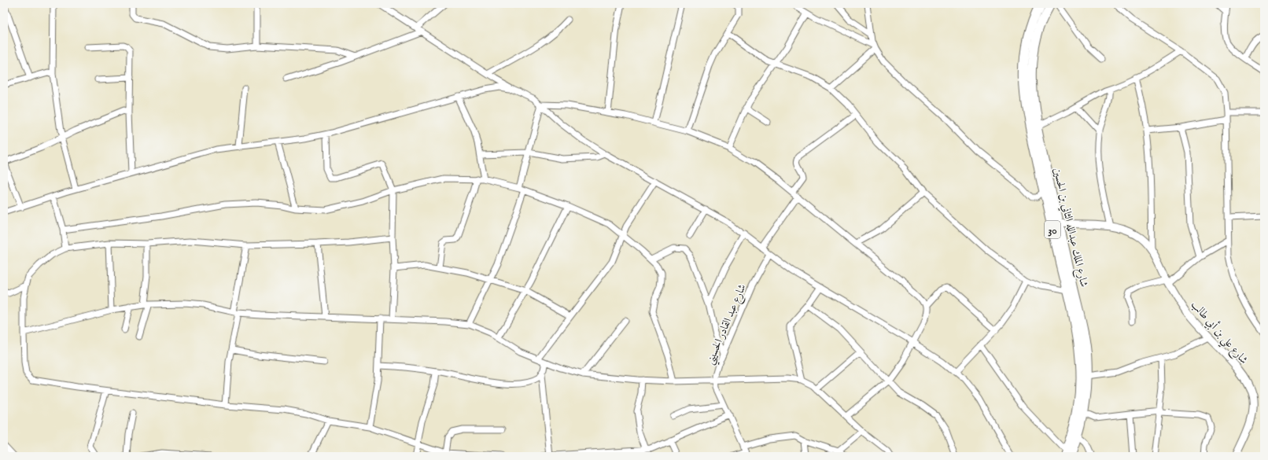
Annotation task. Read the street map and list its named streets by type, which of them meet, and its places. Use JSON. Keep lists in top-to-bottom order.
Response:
{
  "streets": {
    "main road": ["شارع الملك عبدالله الثاني بن الحسين", "30"],
    "street": ["شارع عبد القادر الحسيني", "شارع علي بن أبي طالب"]
  },
  "crossings": [
    ["شارع الملك عبدالله الثاني بن الحسين", "شارع علي بن أبي طالب"]
  ]
}
